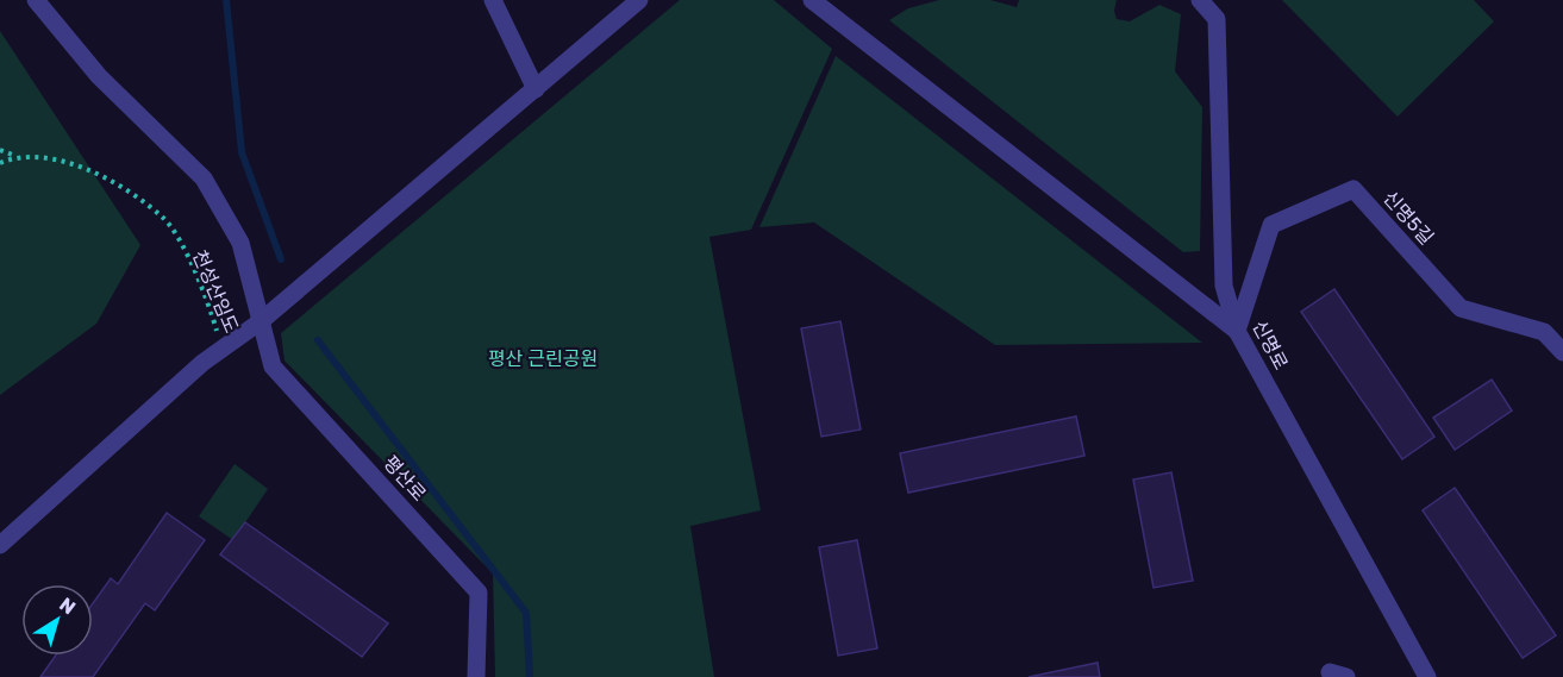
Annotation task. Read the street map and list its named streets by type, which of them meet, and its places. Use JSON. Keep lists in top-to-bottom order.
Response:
{
  "streets": {
    "street": ["신명5길", "신명로", "평산로"],
    "path": ["천성산임도"]
  },
  "crossings": [
    ["신명5길", "신명로"]
  ],
  "parks": ["평산 근린공원"],
  "north": "top right"
}
